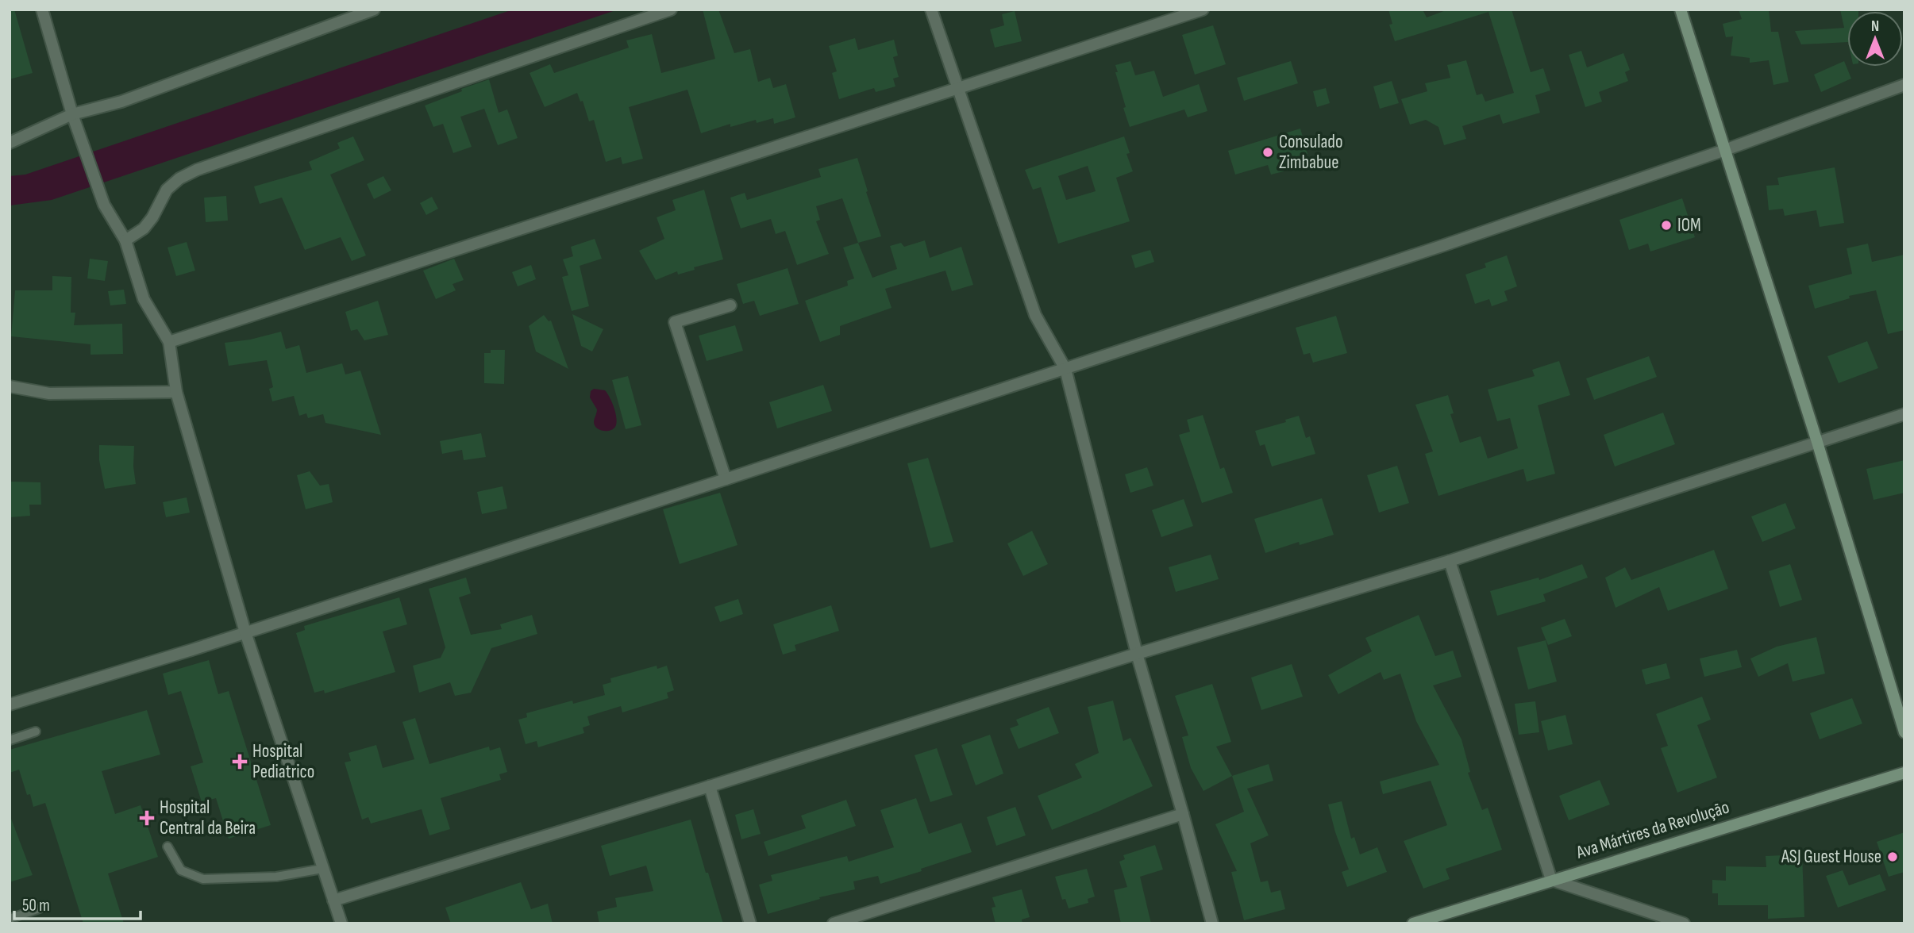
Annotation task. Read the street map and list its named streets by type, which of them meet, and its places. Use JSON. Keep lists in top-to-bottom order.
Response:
{
  "streets": {
    "street": ["Ava Mártires da Revolução"]
  },
  "places": {
    "other": ["Consulado Zimbabue", "IOM", "ASJ Guest House"],
    "health": ["Hospital Pediatrico", "Hospital Central da Beira"]
  },
  "scale_bar": "50 m",
  "north": "top"
}
